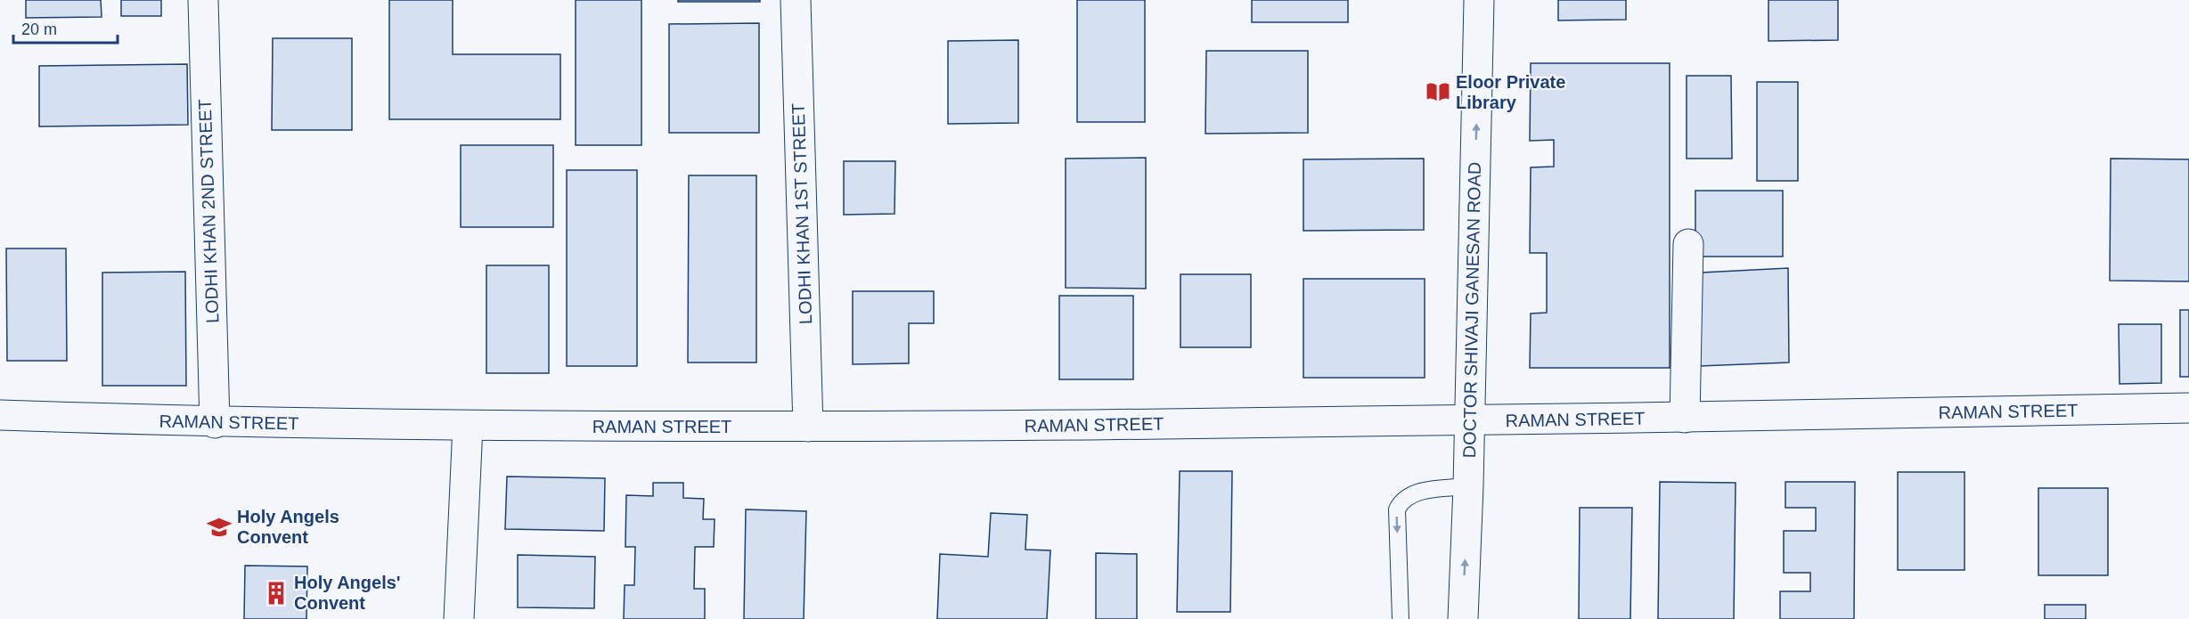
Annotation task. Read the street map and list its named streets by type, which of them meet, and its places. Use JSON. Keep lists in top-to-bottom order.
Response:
{
  "streets": {
    "street": [
      "LODHI KHAN 2ND STREET",
      "LODHI KHAN 1ST STREET",
      "DOCTOR SHIVAJI GANESAN ROAD",
      "RAMAN STREET"
    ]
  },
  "crossings": [
    ["LODHI KHAN 2ND STREET", "RAMAN STREET"],
    ["LODHI KHAN 1ST STREET", "RAMAN STREET"],
    ["DOCTOR SHIVAJI GANESAN ROAD", "RAMAN STREET"]
  ],
  "places": {
    "library": ["Eloor Private Library"],
    "school or university": ["Holy Angels Convent"],
    "building": ["Holy Angels' Convent"]
  },
  "scale_bar": "20 m"
}
